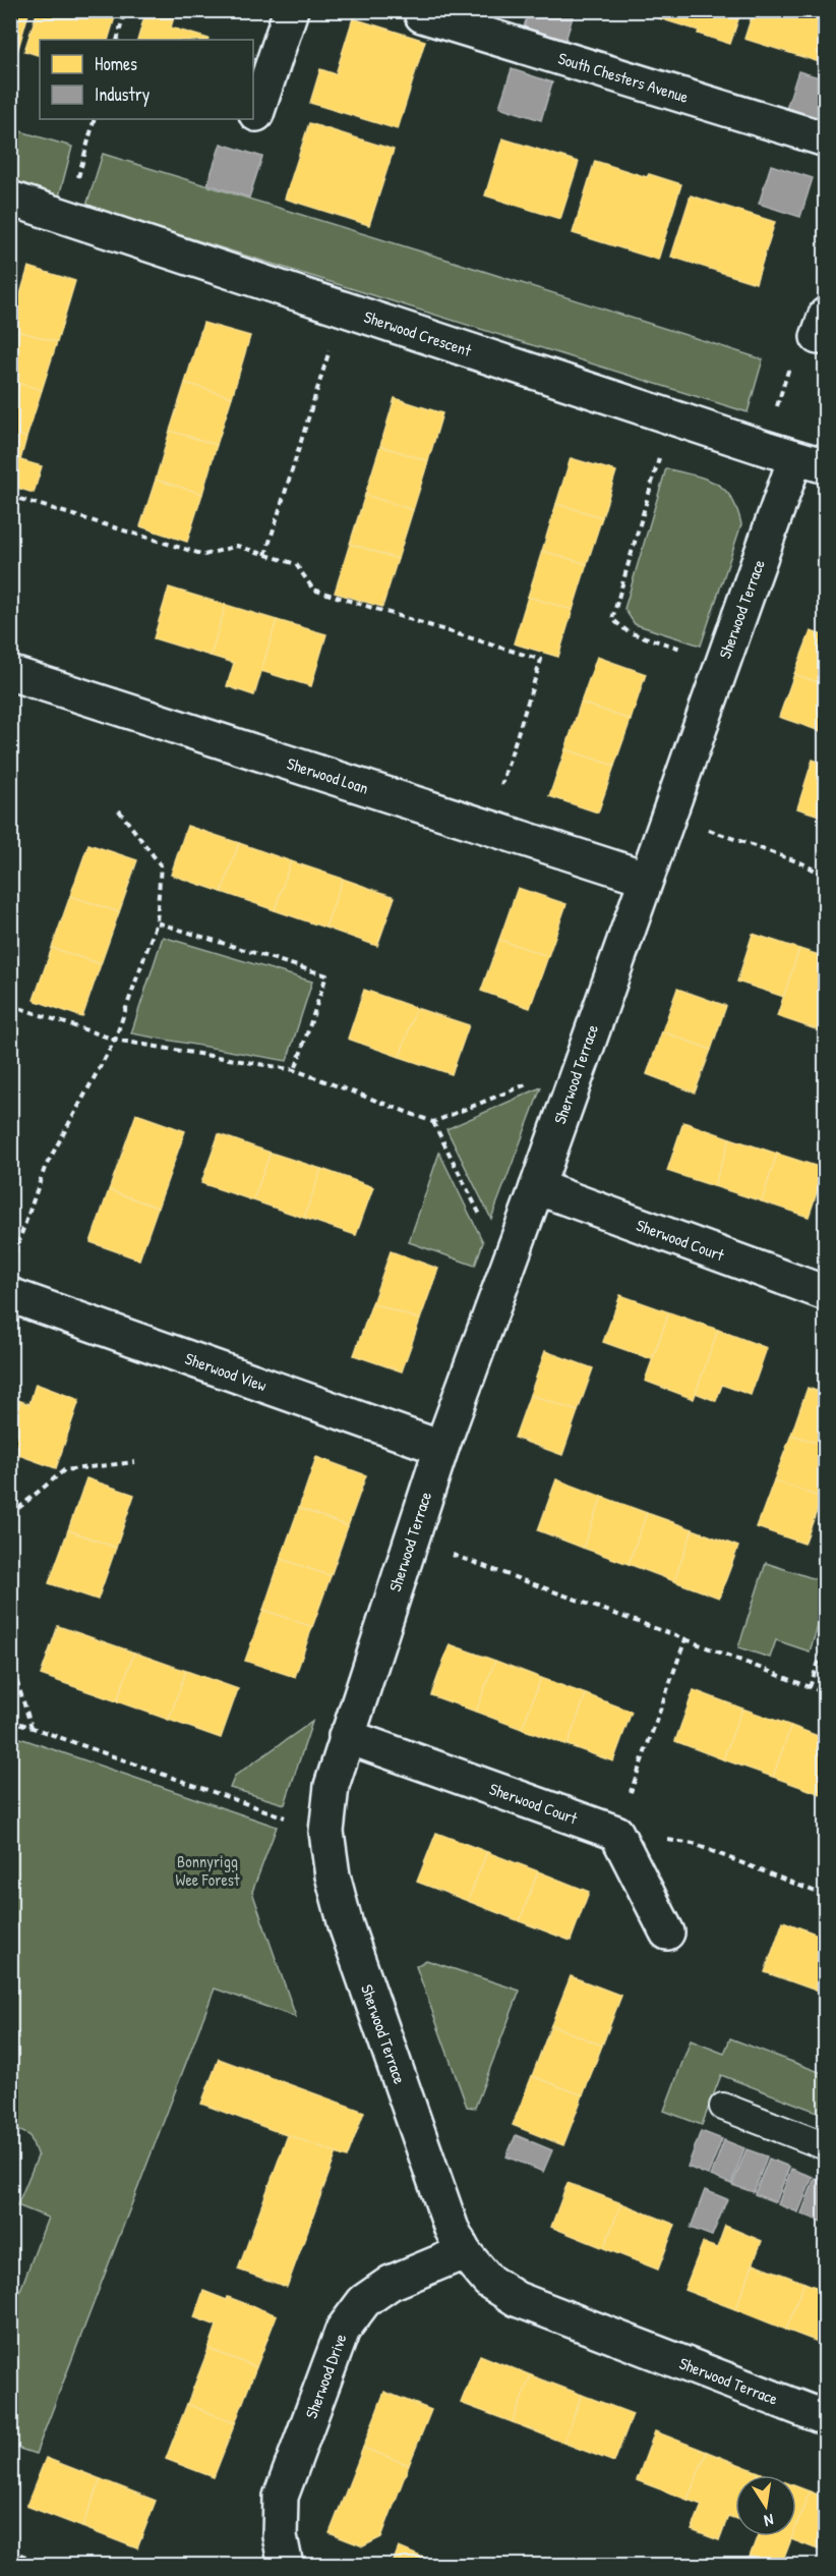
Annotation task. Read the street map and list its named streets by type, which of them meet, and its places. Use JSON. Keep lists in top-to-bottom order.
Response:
{
  "streets": {
    "street": [
      "South Chesters Avenue",
      "Sherwood Crescent",
      "Sherwood Terrace",
      "Sherwood Loan",
      "Sherwood Court",
      "Sherwood View",
      "Sherwood Drive"
    ]
  },
  "crossings": [
    ["Sherwood Crescent", "Sherwood Terrace"],
    ["Sherwood Terrace", "Sherwood Loan"],
    ["Sherwood Terrace", "Sherwood Court"],
    ["Sherwood Terrace", "Sherwood View"],
    ["Sherwood Terrace", "Sherwood Drive"]
  ],
  "parks": ["Bonnyrigg Wee Forest"],
  "legend": ["Homes", "Industry"],
  "north": "bottom"
}
